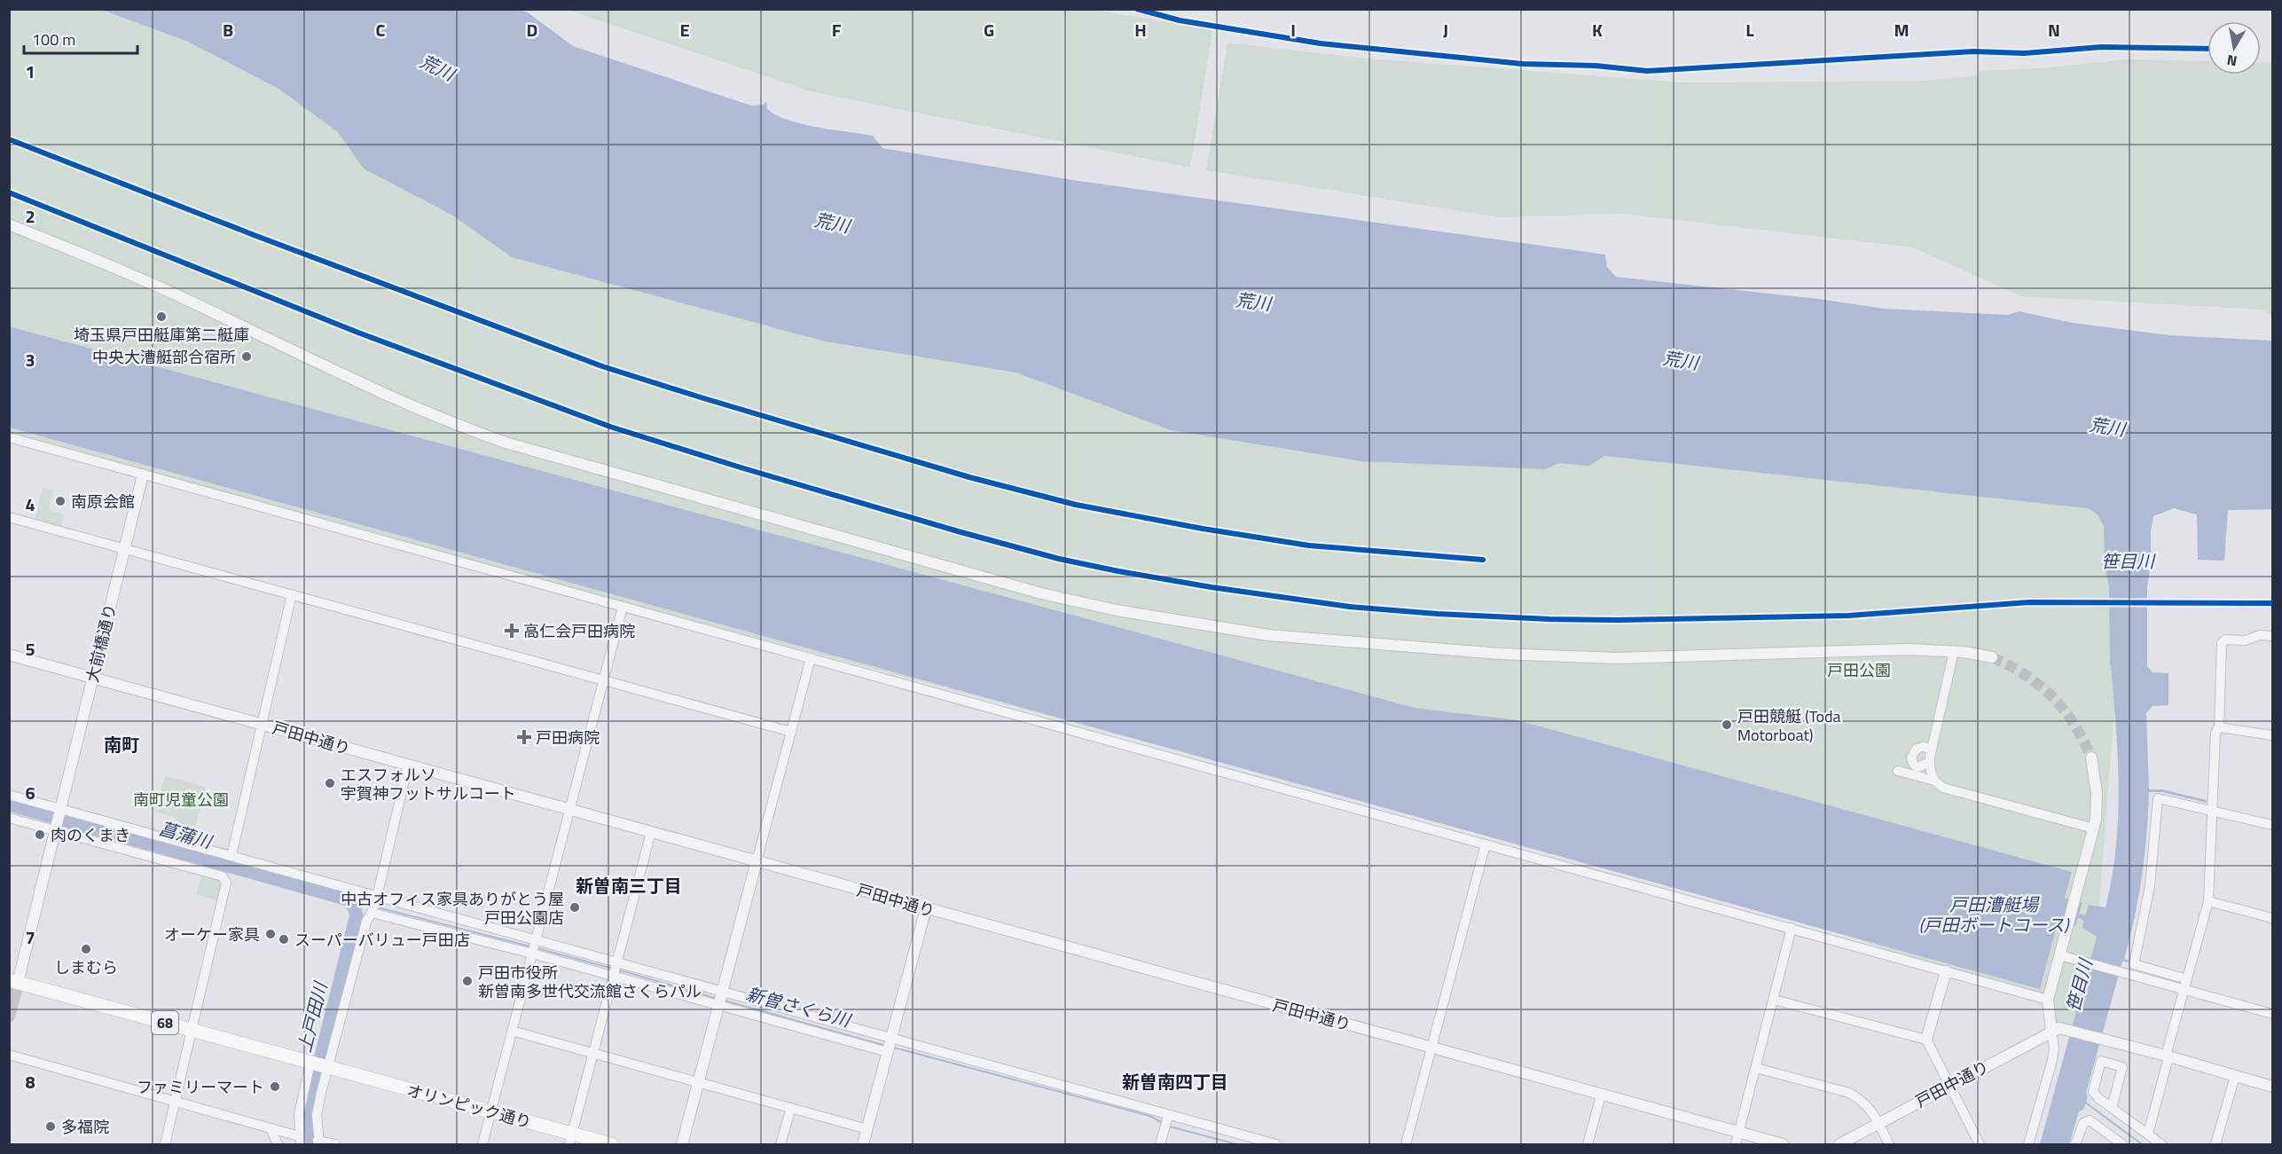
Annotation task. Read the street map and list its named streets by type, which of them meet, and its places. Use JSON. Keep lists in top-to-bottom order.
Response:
{
  "streets": {
    "main road": ["68", "オリンピック通り"],
    "street": ["大前橋通り", "戸田中通り"]
  },
  "crossings": [
    ["大前橋通り", "戸田中通り"],
    ["68", "オリンピック通り"]
  ],
  "districts": ["南町", "新曽南三丁目", "新曽南四丁目"],
  "water": [
    "荒川",
    "笹目川",
    "菖蒲川",
    "戸田漕艇場 (戸田ボートコース)",
    "新曽さくら川",
    "上戸田川"
  ],
  "parks": ["戸田公園", "南町児童公園"],
  "places": {
    "other": [
      "埼玉県戸田艇庫第二艇庫",
      "中央大漕艇部合宿所",
      "南原会館",
      "戸田競艇 (Toda Motorboat)",
      "エスフォルソ 宇賀神フットサルコート",
      "肉のくまき",
      "中古オフィス家具ありがとう屋 戸田公園店",
      "オーケー家具",
      "スーパーバリュー戸田店",
      "しまむら",
      "戸田市役所 新曽南多世代交流館さくらパル",
      "ファミリーマート",
      "多福院"
    ],
    "health": ["高仁会戸田病院", "戸田病院"]
  },
  "scale_bar": "100 m",
  "north": "bottom",
  "grid": {
    "columns": [
      "B",
      "C",
      "D",
      "E",
      "F",
      "G",
      "H",
      "I",
      "J",
      "K",
      "L",
      "M",
      "N"
    ],
    "rows": [
      "1",
      "2",
      "3",
      "4",
      "5",
      "6",
      "7",
      "8"
    ]
  }
}
